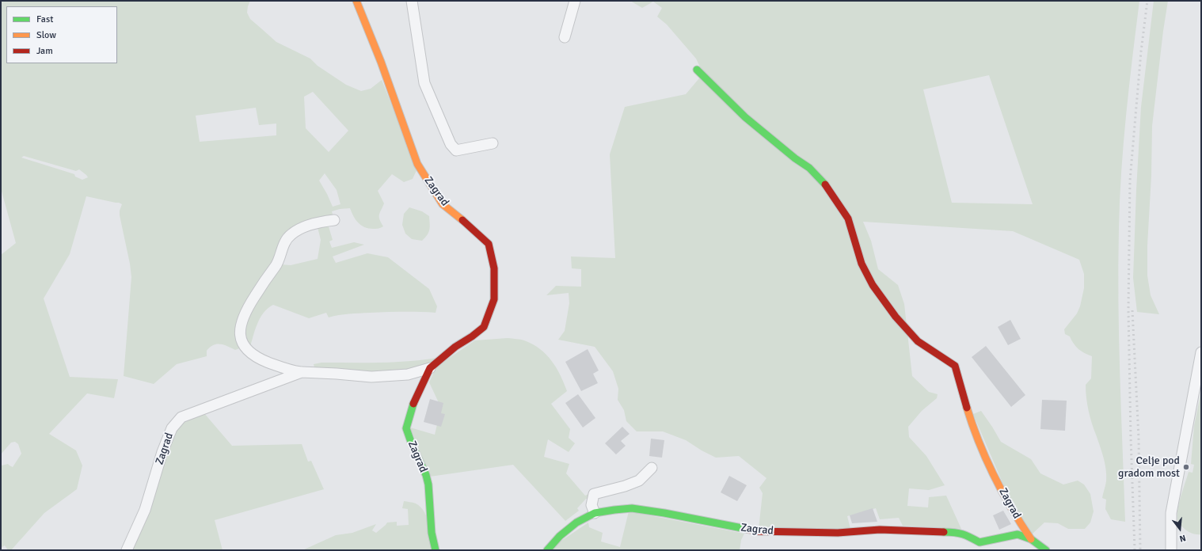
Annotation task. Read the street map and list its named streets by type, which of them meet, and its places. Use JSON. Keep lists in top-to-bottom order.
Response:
{
  "streets": {
    "street": ["Zagrad"]
  },
  "places": ["Celje pod gradom most"],
  "legend": ["Fast", "Slow", "Jam"],
  "north": "bottom"
}
